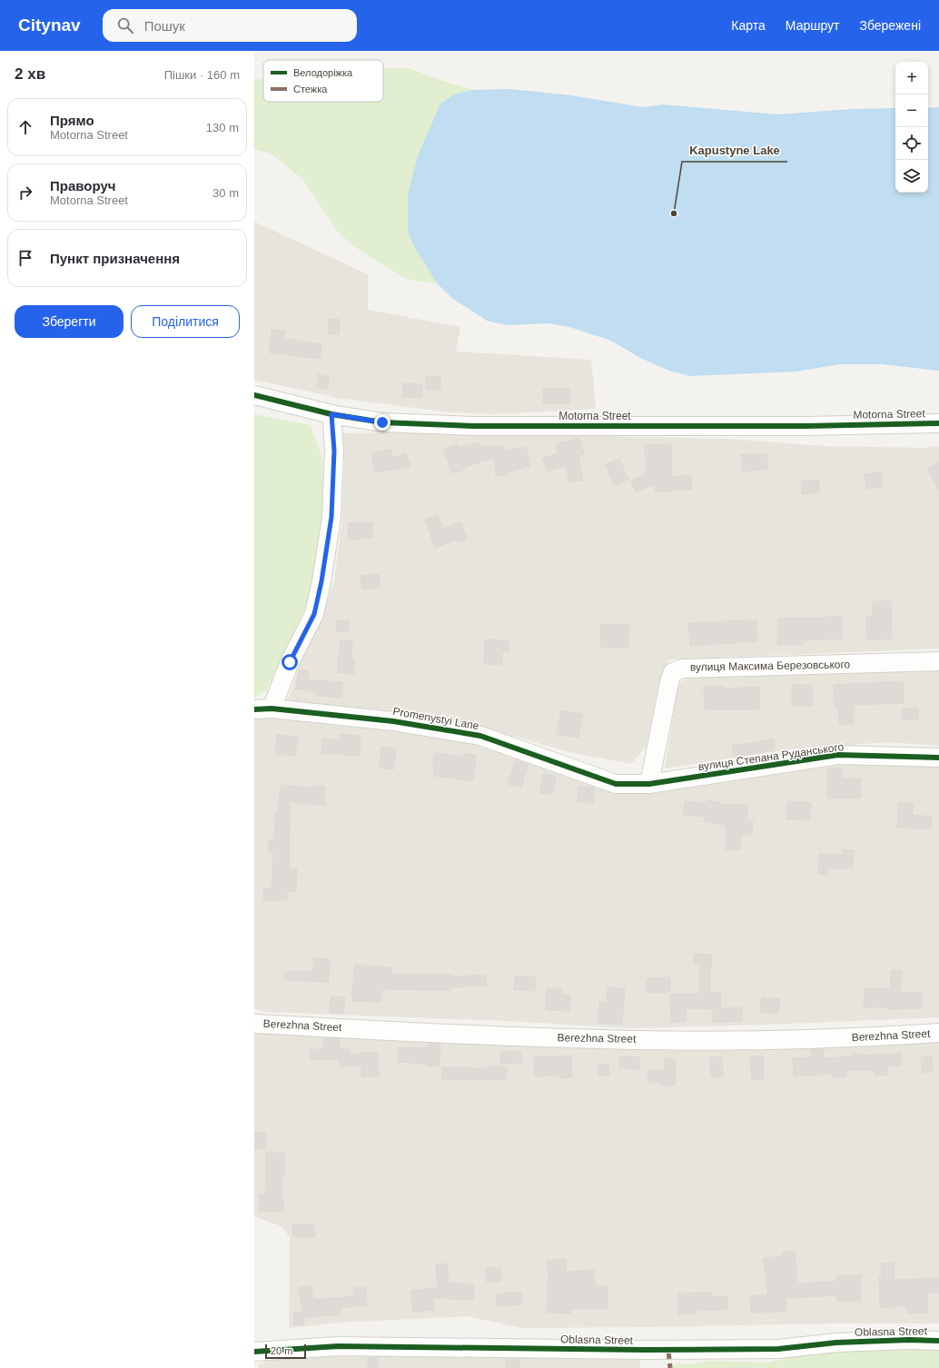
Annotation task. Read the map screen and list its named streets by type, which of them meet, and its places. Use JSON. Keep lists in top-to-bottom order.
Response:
{
  "streets": {
    "street": [
      "Motorna Street",
      "вулиця Максима Березовського",
      "Promenystyi Lane",
      "вулиця Степана Руданського",
      "Berezhna Street",
      "Oblasna Street"
    ]
  },
  "crossings": [
    ["вулиця Максима Березовського", "Promenystyi Lane"],
    ["вулиця Максима Березовського", "вулиця Степана Руданського"],
    ["Promenystyi Lane", "вулиця Степана Руданського"]
  ],
  "places": ["Kapustyne Lake"],
  "legend": ["Велодоріжка", "Стежка"],
  "scale_bar": "20 m",
  "page": {
    "header": "Citynav",
    "search": "Пошук",
    "nav": ["Карта", "Маршрут", "Збережені"],
    "heading": ["2 хв", "Пішки · 160 m"],
    "map_buttons": ["+", "−"],
    "list": [
      ["Прямо", "Motorna Street", "130 m"],
      ["Праворуч", "Motorna Street", "30 m"],
      "Пункт призначення"
    ],
    "buttons": ["Зберегти", "Поділитися"],
    "scale": "20 m"
  }
}
